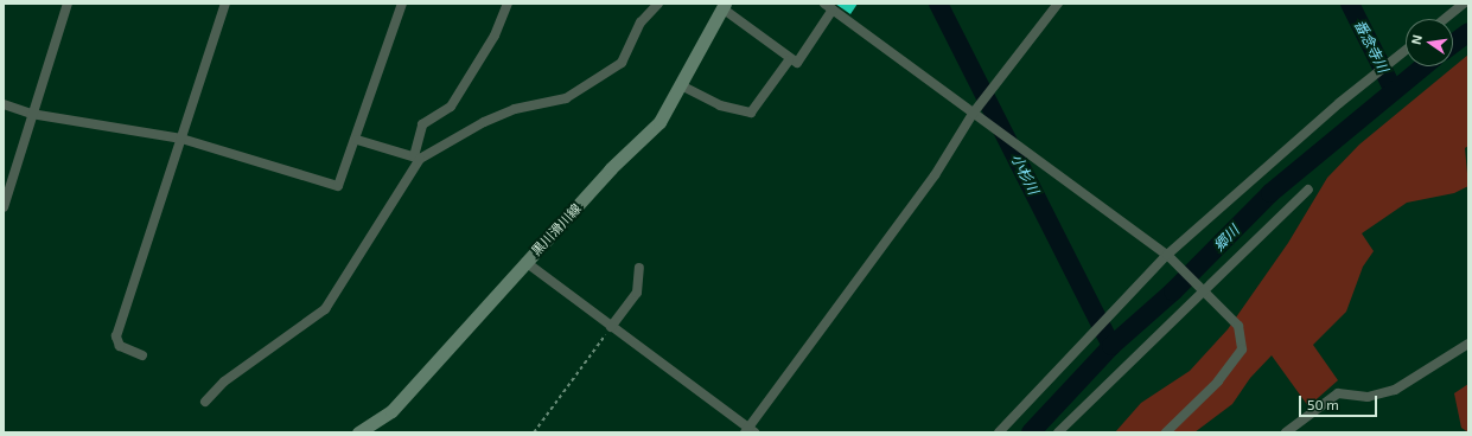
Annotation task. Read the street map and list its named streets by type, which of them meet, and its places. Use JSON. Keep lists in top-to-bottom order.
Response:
{
  "streets": {
    "main road": ["黒川滑川線"]
  },
  "water": ["番念寺川", "小杉川", "郷川"],
  "scale_bar": "50 m",
  "north": "left"
}
